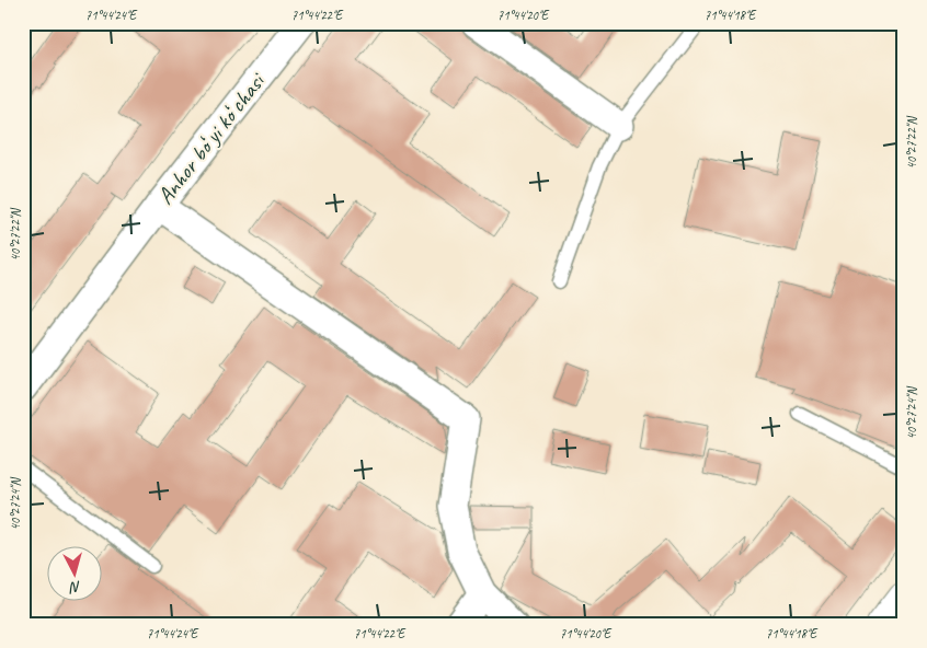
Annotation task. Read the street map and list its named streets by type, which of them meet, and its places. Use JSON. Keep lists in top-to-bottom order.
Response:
{
  "streets": {
    "street": ["Anhor boʻyi koʻchasi"]
  },
  "north": "bottom",
  "coordinates": [
    "71°44'24\"E",
    "71°44'22\"E",
    "71°44'20\"E",
    "71°44'18\"E",
    "40°27'22\"N",
    "40°27'24\"N"
  ]
}
